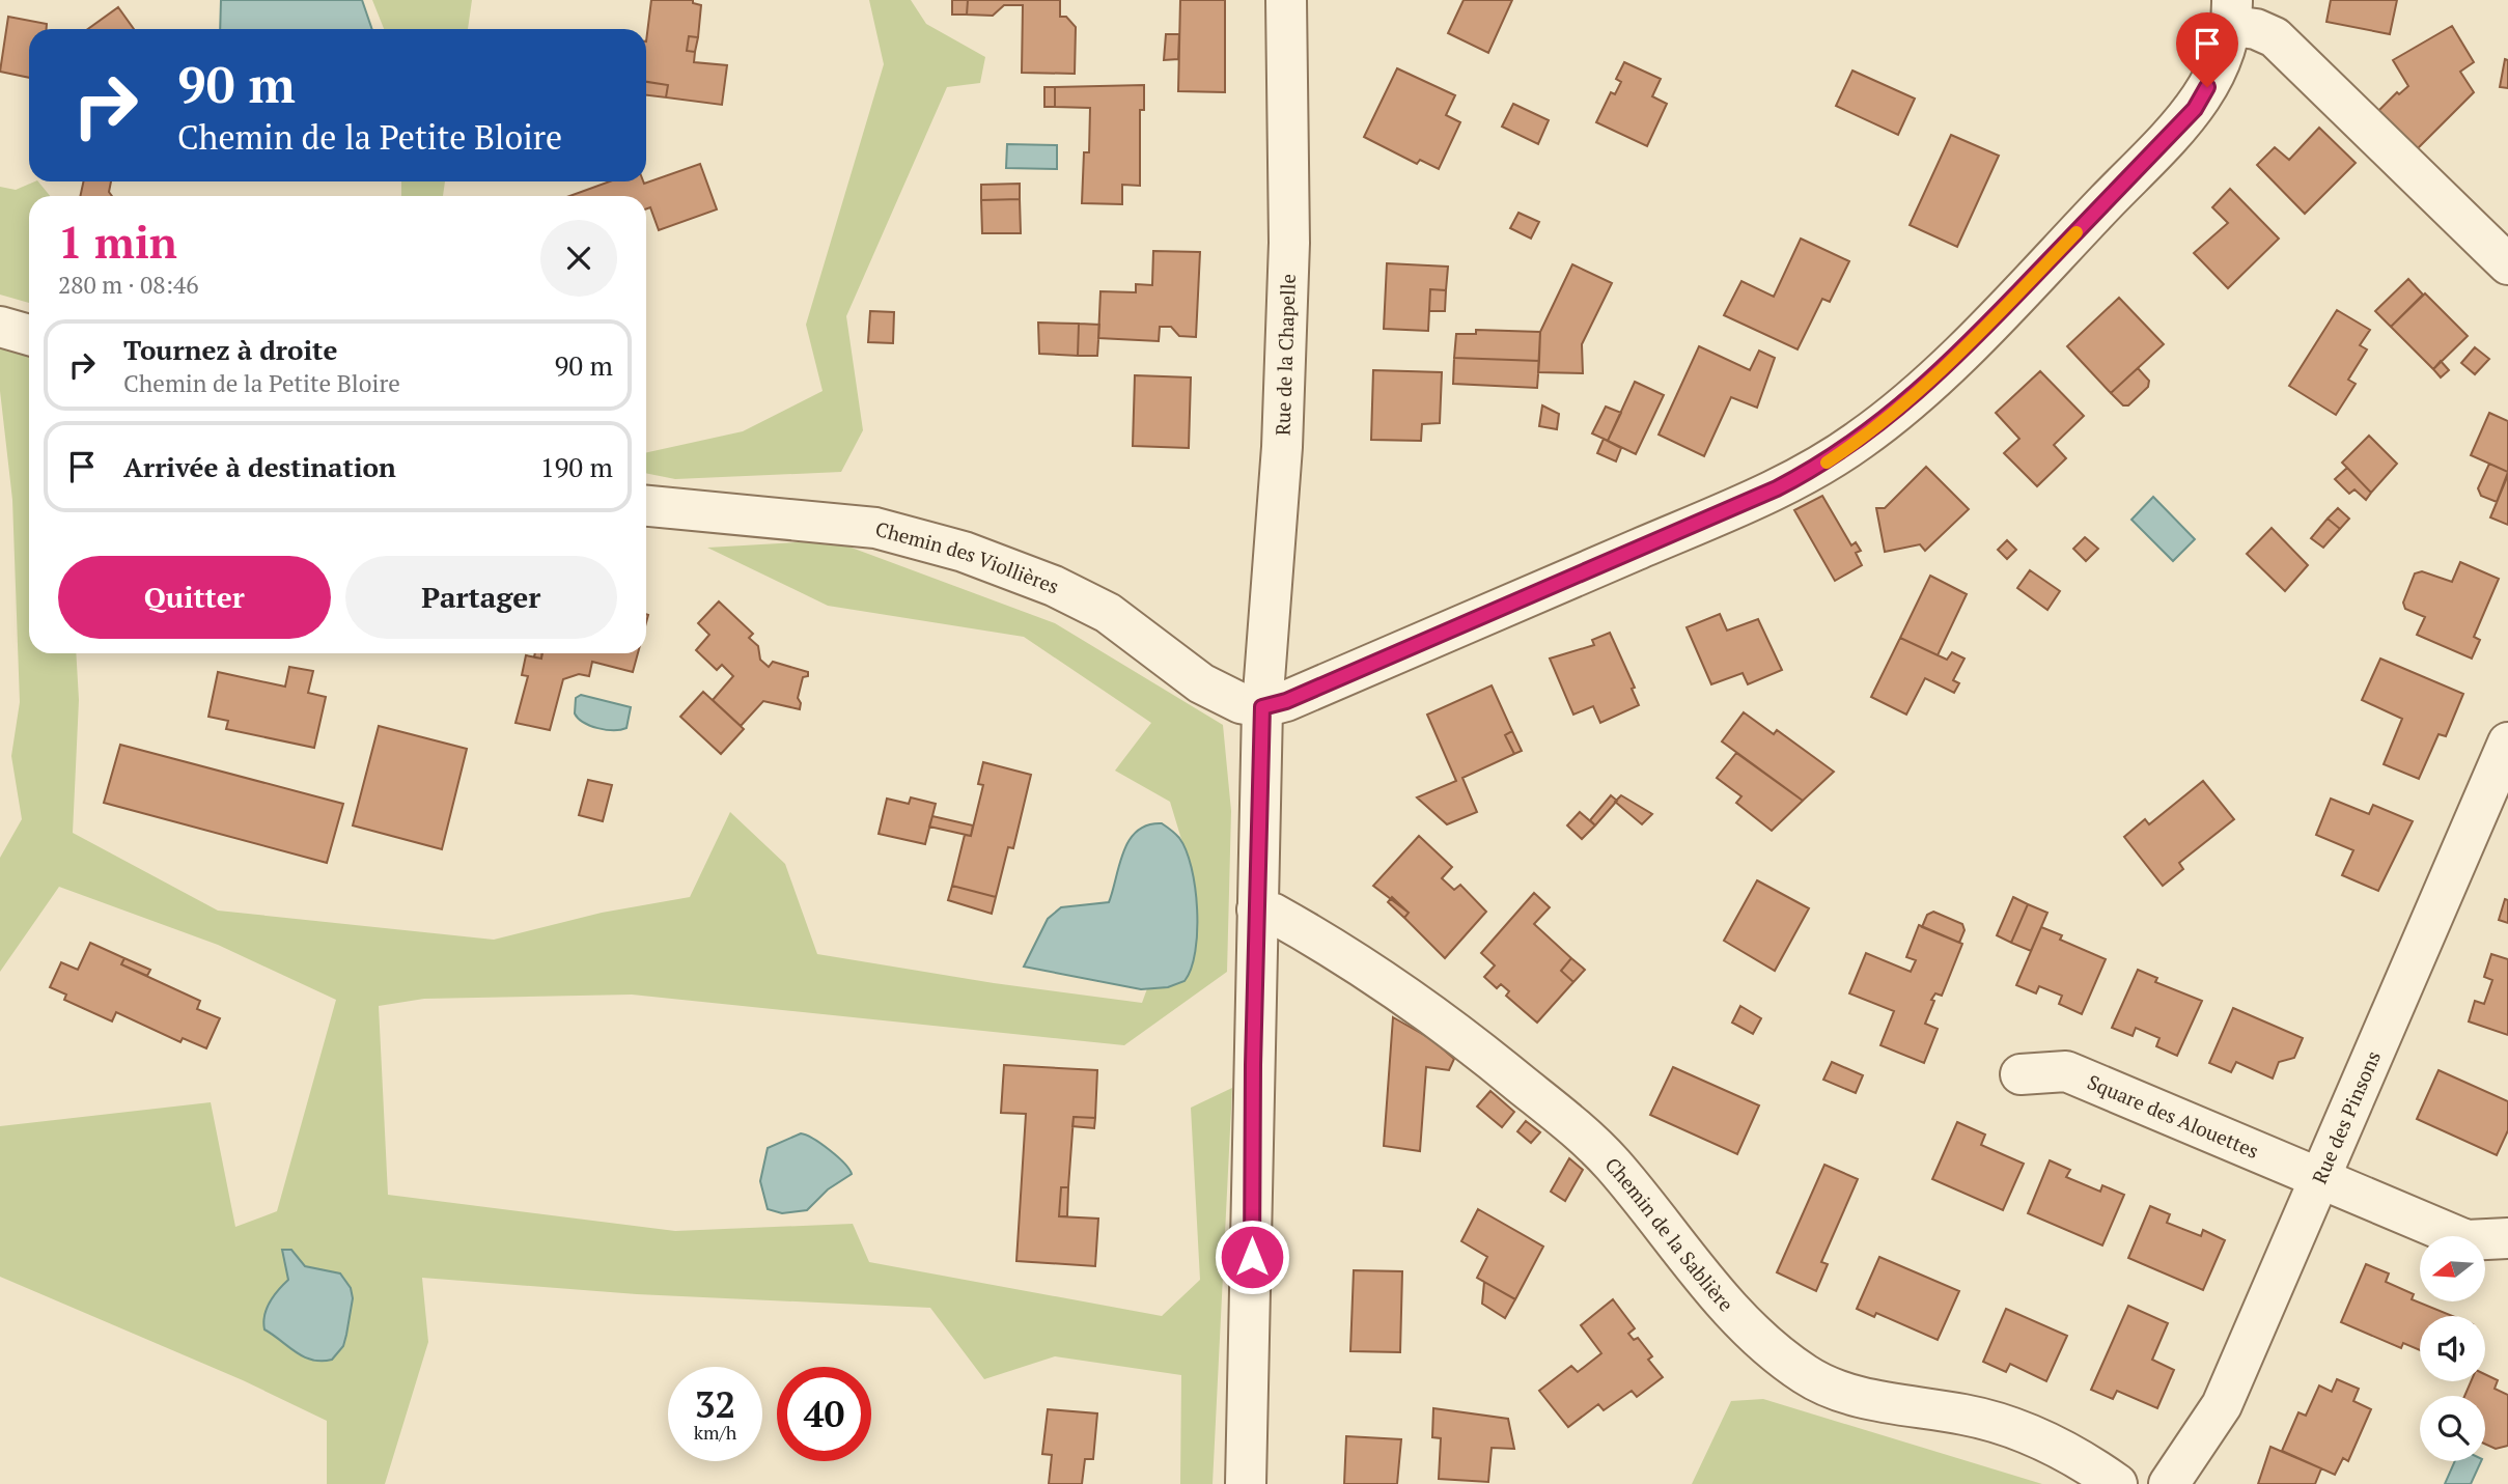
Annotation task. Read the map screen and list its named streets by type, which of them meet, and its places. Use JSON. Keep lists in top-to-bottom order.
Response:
{
  "streets": {
    "street": [
      "Rue de la Chapelle",
      "Chemin des Viollières",
      "Square des Alouettes",
      "Rue des Pinsons",
      "Chemin de la Sablière"
    ]
  },
  "crossings": [
    ["Rue de la Chapelle", "Chemin des Viollières"],
    ["Rue de la Chapelle", "Chemin de la Sablière"],
    ["Square des Alouettes", "Rue des Pinsons"]
  ],
  "north": "left",
  "page": {
    "turn": ["90 m", "Chemin de la Petite Bloire"],
    "heading": ["1 min", "280 m · 08:46"],
    "list": [
      {
        "name": "Tournez à droite",
        "note": "Chemin de la Petite Bloire",
        "value": "90 m"
      },
      {
        "name": "Arrivée à destination",
        "value": "190 m"
      }
    ],
    "buttons": ["Quitter", "Partager"],
    "speed": "32 km/h",
    "limit": "40"
  }
}
